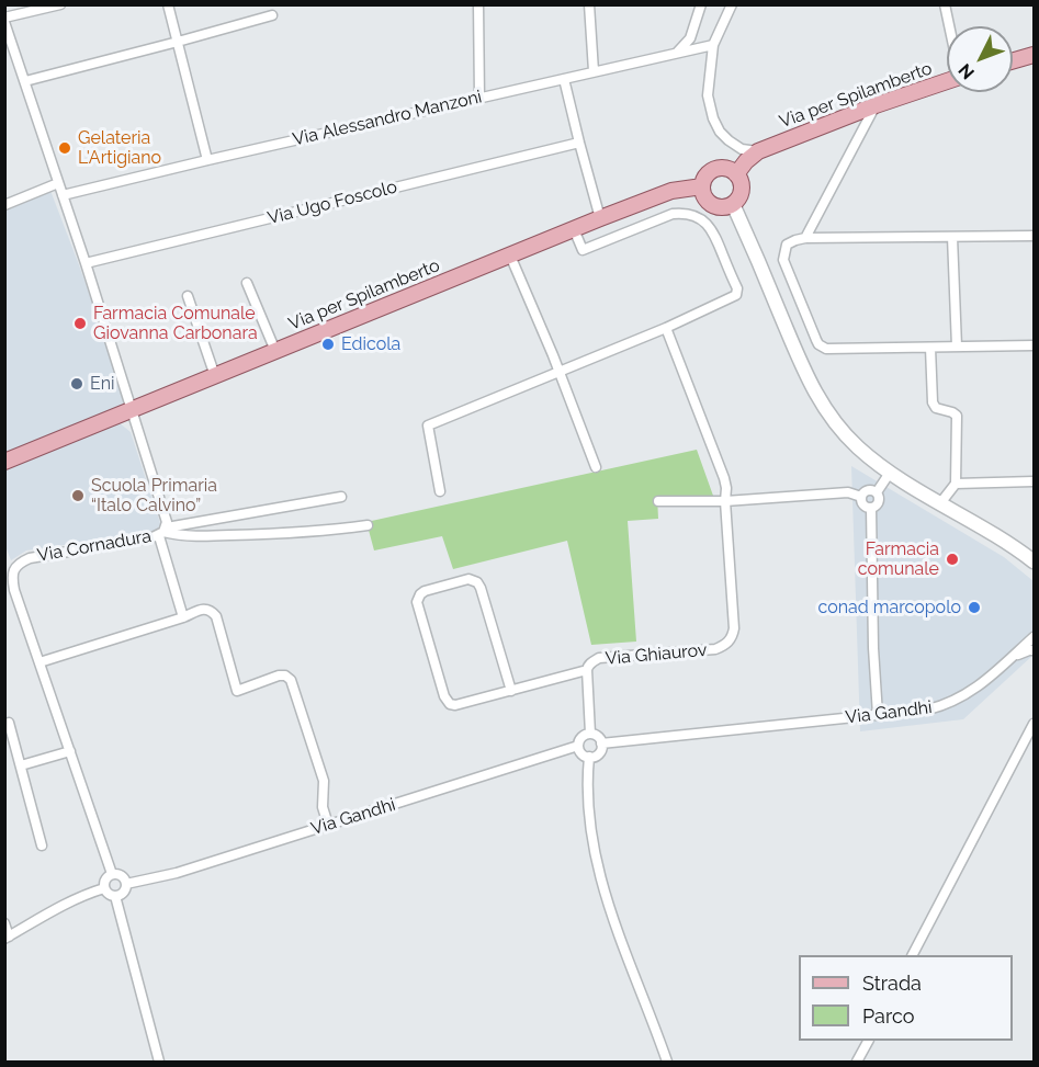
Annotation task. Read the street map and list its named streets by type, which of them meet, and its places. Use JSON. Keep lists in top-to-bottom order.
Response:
{
  "streets": {
    "main road": ["Via per Spilamberto"],
    "street": [
      "Via Alessandro Manzoni",
      "Via Ugo Foscolo",
      "Via Cornadura",
      "Via Ghiaurov",
      "Via Gandhi"
    ]
  },
  "crossings": [
    ["Via per Spilamberto", "Via Cornadura"],
    ["Via Alessandro Manzoni", "Via Cornadura"],
    ["Via Ugo Foscolo", "Via Cornadura"],
    ["Via Cornadura", "Via Gandhi"],
    ["Via Ghiaurov", "Via Gandhi"]
  ],
  "places": [
    "Gelateria L'Artigiano",
    "Farmacia Comunale Giovanna Carbonara",
    "Edicola",
    "Eni",
    "Scuola Primaria “Italo Calvino”",
    "Farmacia comunale",
    "conad marcopolo"
  ],
  "legend": ["Strada", "Parco"],
  "north": "bottom left"
}
